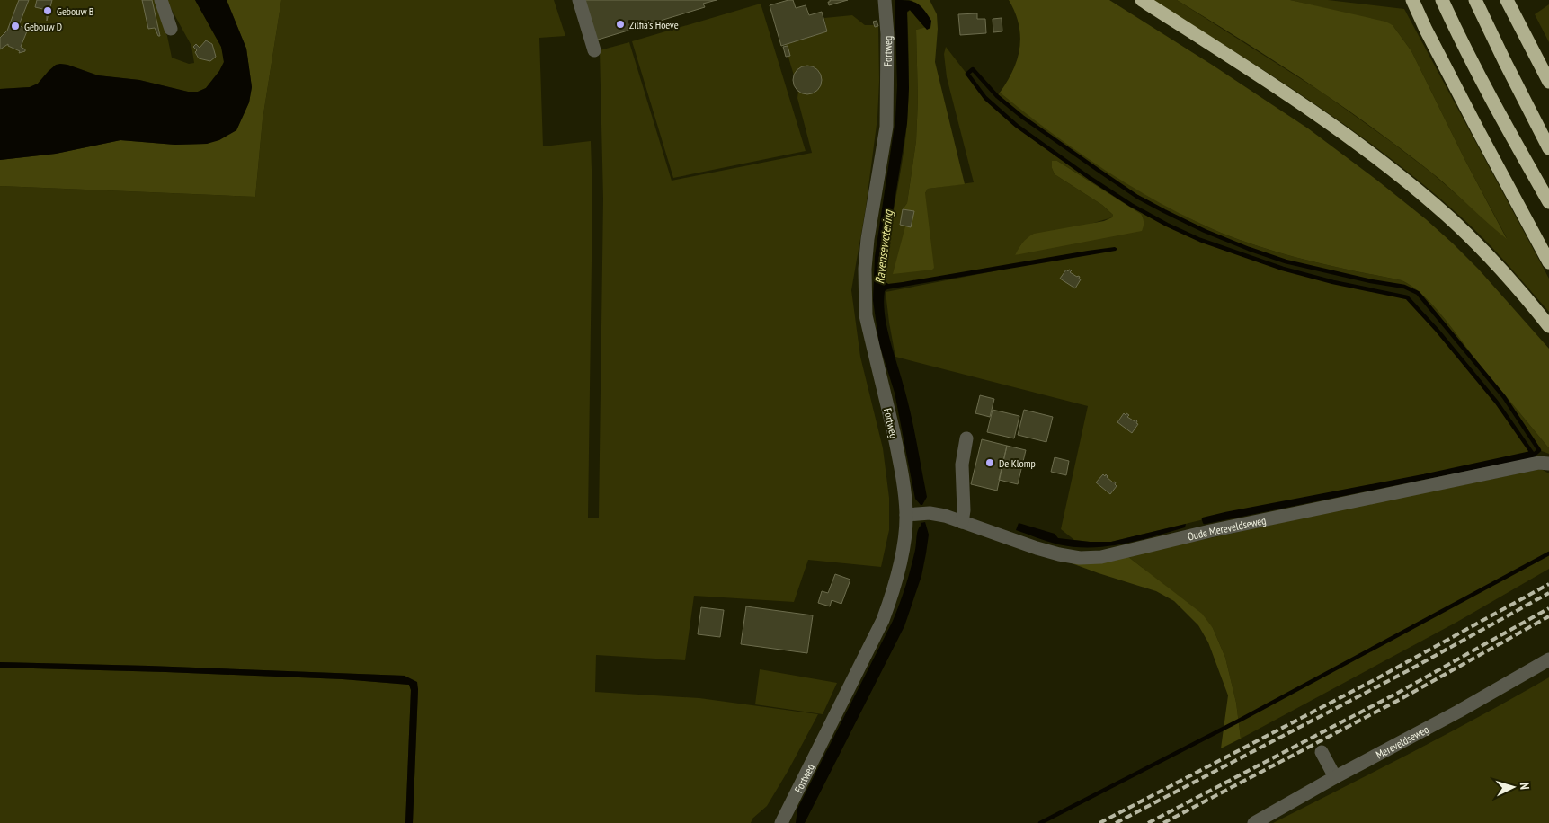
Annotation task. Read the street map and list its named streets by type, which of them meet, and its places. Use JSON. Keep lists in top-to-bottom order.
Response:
{
  "streets": {
    "street": ["Fortweg", "Oude Mereveldseweg", "Mereveldseweg"]
  },
  "crossings": [
    ["Fortweg", "Oude Mereveldseweg"]
  ],
  "water": ["Ravensewetering"],
  "places": [
    "Gebouw B",
    "Zilfia's Hoeve",
    "Gebouw D",
    "De Klomp"
  ],
  "north": "right"
}
